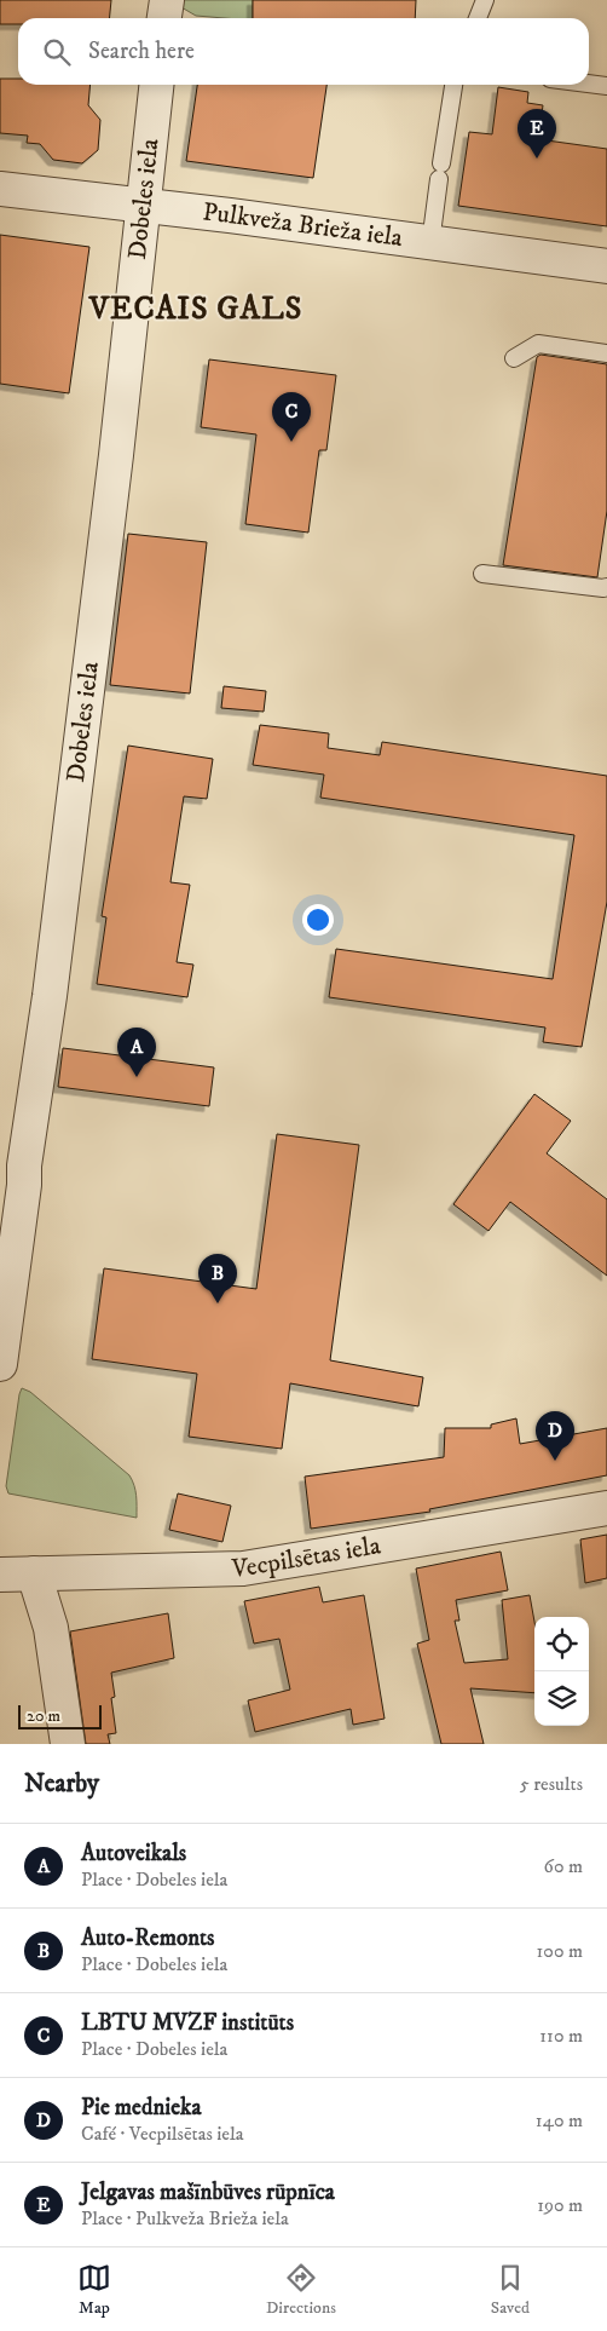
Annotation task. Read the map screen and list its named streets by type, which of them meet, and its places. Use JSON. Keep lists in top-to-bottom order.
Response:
{
  "streets": {
    "street": ["Dobeles iela", "Pulkveža Brieža iela", "Vecpilsētas iela"]
  },
  "crossings": [
    ["Dobeles iela", "Pulkveža Brieža iela"]
  ],
  "districts": ["VECAIS GALS"],
  "scale_bar": "20 m",
  "page": {
    "search": "Search here",
    "pins": [
      "E",
      "C",
      "A",
      "B",
      "D"
    ],
    "scale": "20 m",
    "heading": ["Nearby", "5 results"],
    "list": [
      {
        "mark": "A",
        "name": "Autoveikals",
        "note": "Place · Dobeles iela",
        "value": "60 m"
      },
      {
        "mark": "B",
        "name": "Auto-Remonts",
        "note": "Place · Dobeles iela",
        "value": "100 m"
      },
      {
        "mark": "C",
        "name": "LBTU MVZF institūts",
        "note": "Place · Dobeles iela",
        "value": "110 m"
      },
      {
        "mark": "D",
        "name": "Pie mednieka",
        "note": "Café · Vecpilsētas iela",
        "value": "140 m"
      },
      {
        "mark": "E",
        "name": "Jelgavas mašīnbūves rūpnīca",
        "note": "Place · Pulkveža Brieža iela",
        "value": "190 m"
      }
    ],
    "nav": ["Map", "Directions", "Saved"]
  }
}
